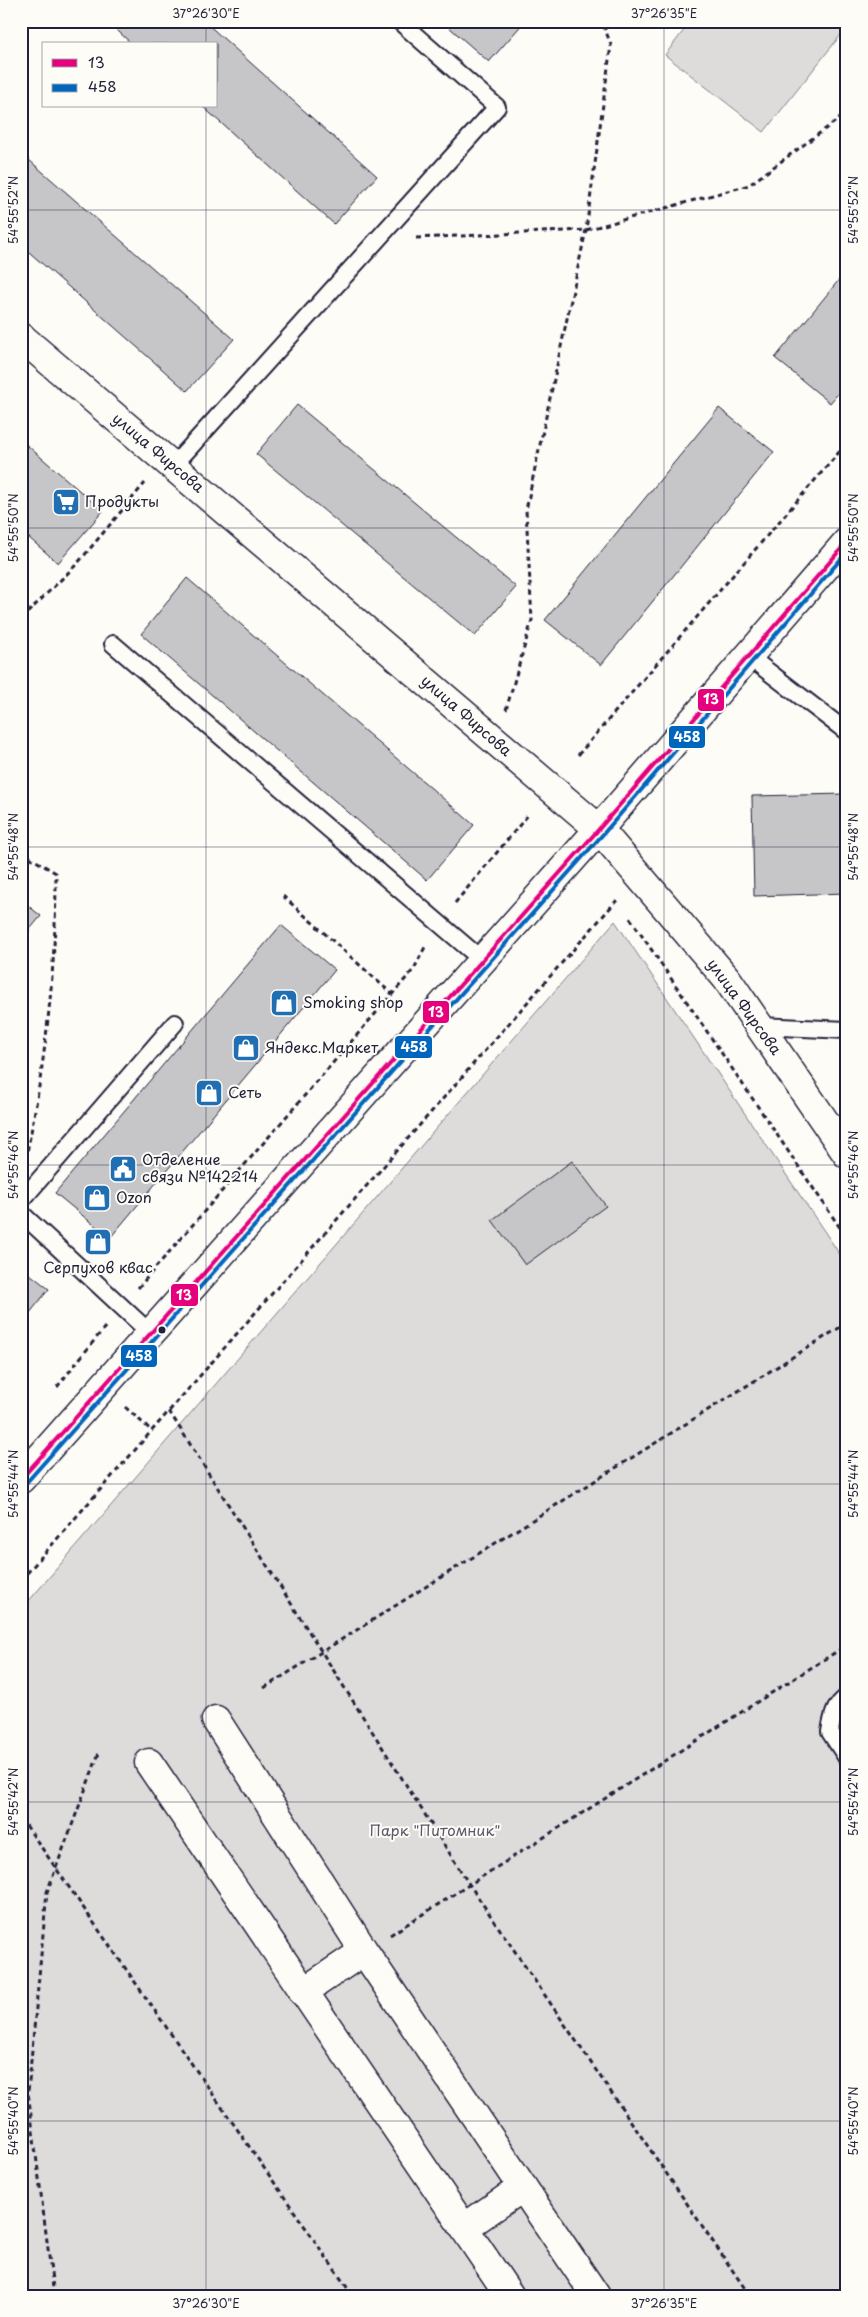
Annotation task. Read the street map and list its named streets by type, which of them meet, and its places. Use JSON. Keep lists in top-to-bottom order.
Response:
{
  "streets": {
    "street": ["улица Фирсова"]
  },
  "parks": ["Парк \"Питомник\""],
  "places": {
    "supermarket": ["Продукты"],
    "shop": [
      "Smoking shop",
      "Яндекс.Маркет",
      "Сеть",
      "Ozon",
      "Серпухов квас"
    ],
    "public building": ["Отделение связи №142214"]
  },
  "lines": ["transit line 13", "transit line 458"],
  "legend": ["13", "458"],
  "coordinates": [
    "37°26'30\"E",
    "37°26'35\"E",
    "54°55'52\"N",
    "54°55'50\"N",
    "54°55'48\"N",
    "54°55'46\"N",
    "54°55'44\"N",
    "54°55'42\"N",
    "54°55'40\"N"
  ]
}
